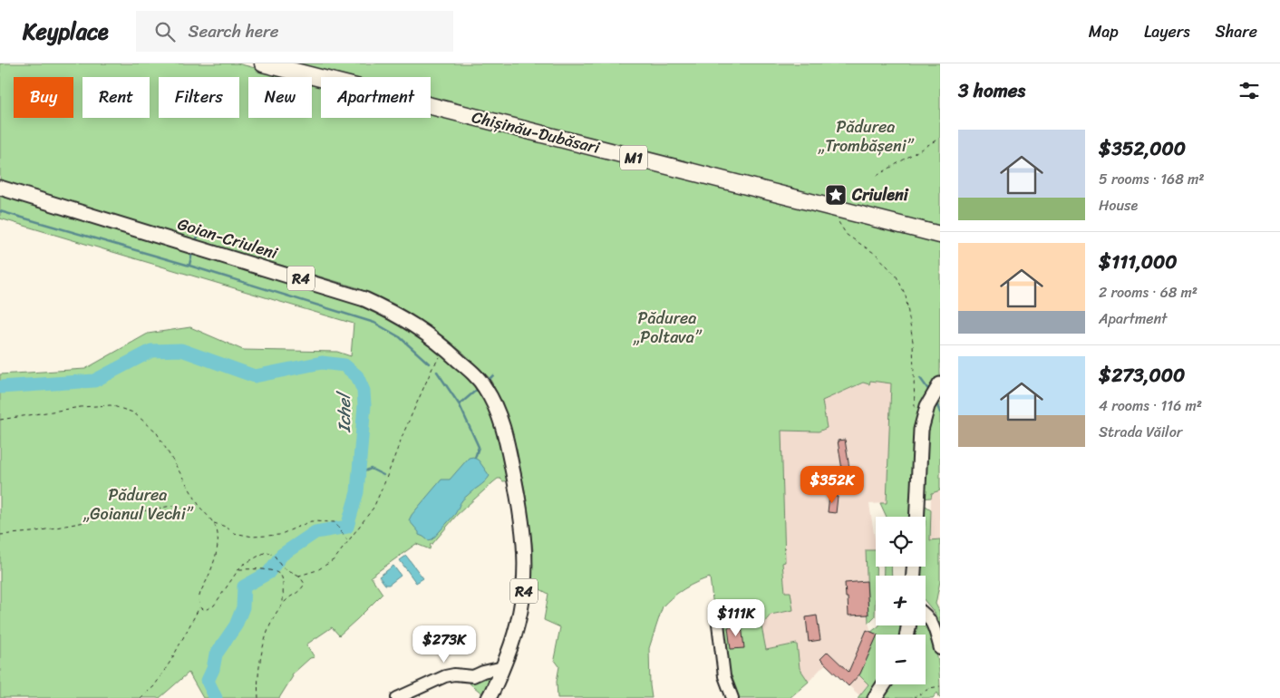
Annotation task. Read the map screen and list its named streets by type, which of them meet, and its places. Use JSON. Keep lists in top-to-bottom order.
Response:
{
  "streets": {
    "highway": ["Chișinău-Dubăsari", "M1"],
    "main road": ["Goian-Criuleni", "R4"]
  },
  "crossings": [
    ["Goian-Criuleni", "R4"]
  ],
  "water": ["Ichel"],
  "parks": ["Pădurea „Trombășeni”", "Pădurea „Poltava”", "Pădurea „Goianul Vechi”"],
  "places": {
    "place": ["Criuleni"]
  },
  "page": {
    "header": "Keyplace",
    "search": "Search here",
    "nav": ["Map", "Layers", "Share"],
    "heading": "3 homes",
    "chip": [
      "Buy",
      "Rent",
      "Filters",
      "New",
      "Apartment"
    ],
    "list": [
      {
        "name": "$352,000",
        "note": "5 rooms · 168 m² · House"
      },
      {
        "name": "$111,000",
        "note": "2 rooms · 68 m² · Apartment"
      },
      {
        "name": "$273,000",
        "note": "4 rooms · 116 m² · Strada Văilor"
      }
    ],
    "price": ["$352K", "$111K", "$273K"],
    "map_buttons": ["+", "−"]
  }
}
